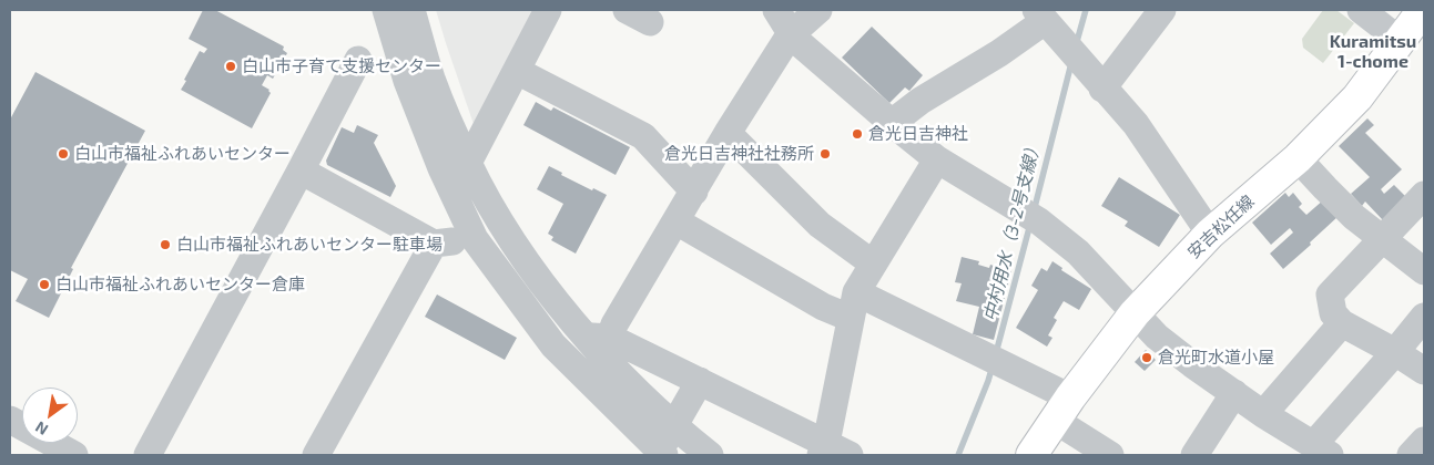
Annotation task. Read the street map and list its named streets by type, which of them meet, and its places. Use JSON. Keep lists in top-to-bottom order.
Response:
{
  "streets": {
    "main road": ["安吉松任線"]
  },
  "districts": ["Kuramitsu 1-chome"],
  "water": ["中村用水（3-2号支線）"],
  "places": [
    "白山市子育て支援センター",
    "倉光日吉神社",
    "白山市福祉ふれあいセンター",
    "倉光日吉神社社務所",
    "白山市福祉ふれあいセンター駐車場",
    "白山市福祉ふれあいセンター倉庫",
    "倉光町水道小屋"
  ],
  "north": "bottom left"
}
